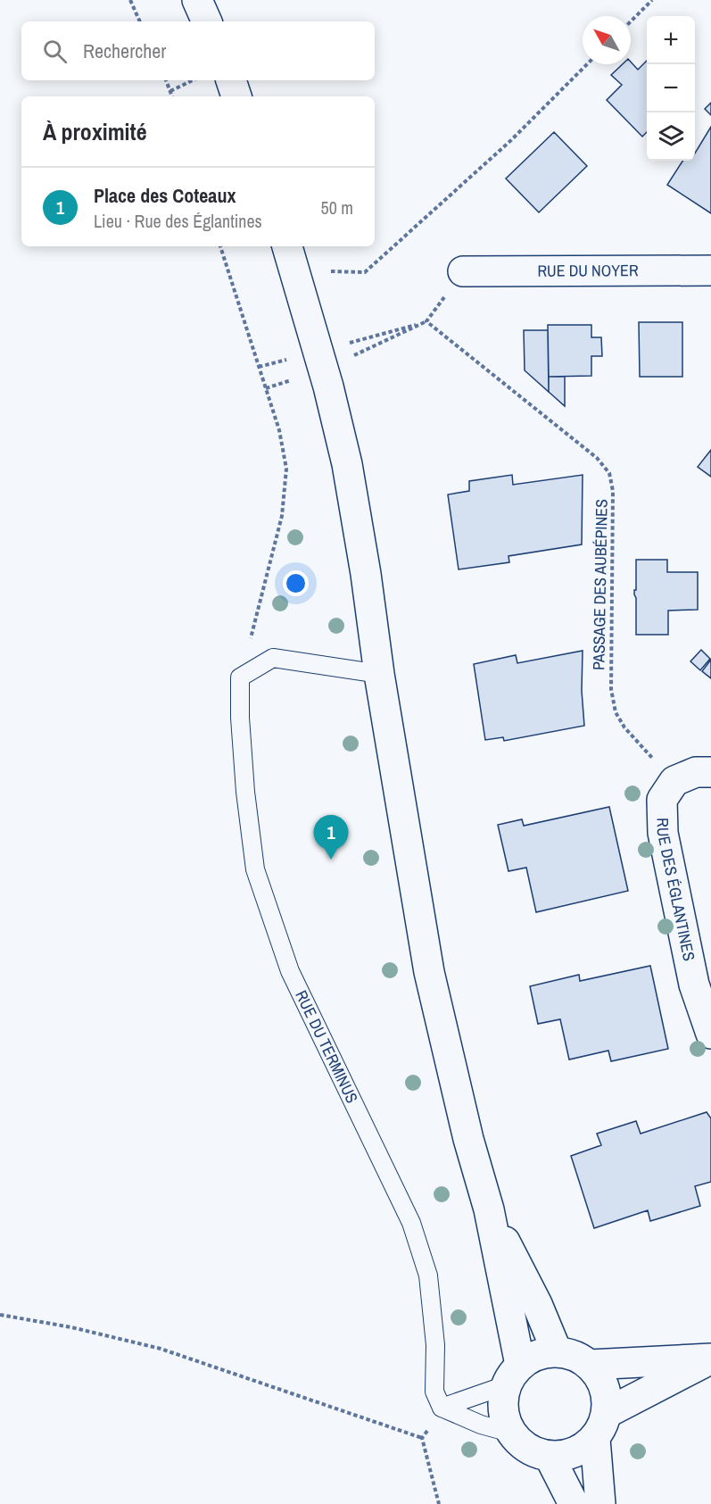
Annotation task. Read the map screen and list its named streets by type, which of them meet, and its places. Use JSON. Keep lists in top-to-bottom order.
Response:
{
  "streets": {
    "street": ["RUE DU NOYER", "RUE DES ÉGLANTINES"],
    "lane": ["RUE DU TERMINUS"],
    "path": ["PASSAGE DES AUBÉPINES"]
  },
  "crossings": [
    ["RUE DU NOYER", "PASSAGE DES AUBÉPINES"],
    ["PASSAGE DES AUBÉPINES", "RUE DES ÉGLANTINES"]
  ],
  "north": "top left",
  "page": {
    "map_buttons": ["+", "−"],
    "search": "Rechercher",
    "heading": "À proximité",
    "list": [
      {
        "mark": "1",
        "name": "Place des Coteaux",
        "note": "Lieu · Rue des Églantines",
        "value": "50 m"
      }
    ],
    "pins": "1"
  }
}
